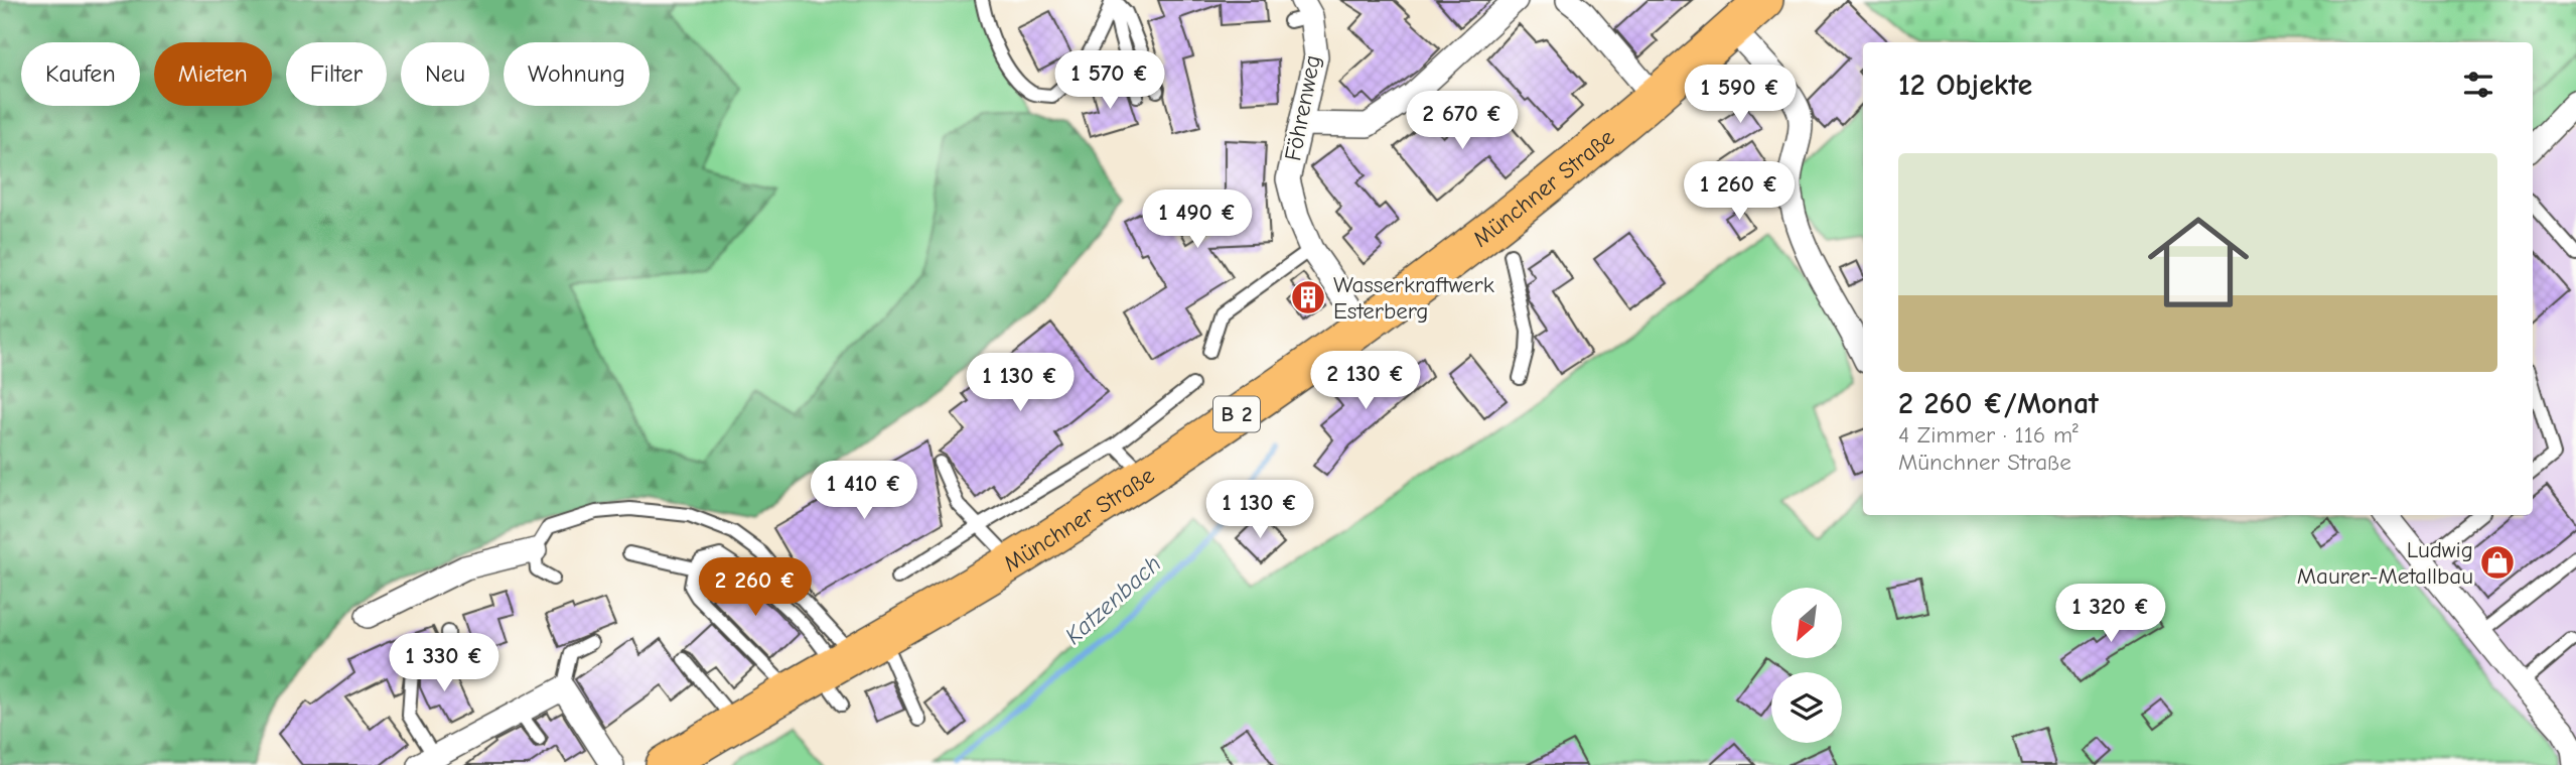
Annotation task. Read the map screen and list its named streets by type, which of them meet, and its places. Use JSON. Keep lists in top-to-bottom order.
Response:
{
  "streets": {
    "main road": ["Münchner Straße", "B 2"],
    "street": ["Föhrenweg"]
  },
  "crossings": [
    ["Föhrenweg", "Münchner Straße"]
  ],
  "water": ["Katzenbach"],
  "places": {
    "building": ["Wasserkraftwerk Esterberg"],
    "shop": ["Ludwig Maurer-Metallbau"]
  },
  "north": "bottom left",
  "page": {
    "chip": [
      "Kaufen",
      "Mieten",
      "Filter",
      "Neu",
      "Wohnung"
    ],
    "heading": "12 Objekte",
    "price": [
      "1 570 €",
      "1 590 €",
      "2 670 €",
      "1 260 €",
      "1 490 €",
      "2 130 €",
      "1 130 €",
      "1 410 €",
      "1 130 €",
      "2 260 €",
      "1 320 €",
      "1 330 €"
    ],
    "list": [
      {
        "name": "2 260 €/Monat",
        "note": "4 Zimmer · 116 m² · Münchner Straße"
      }
    ]
  }
}
